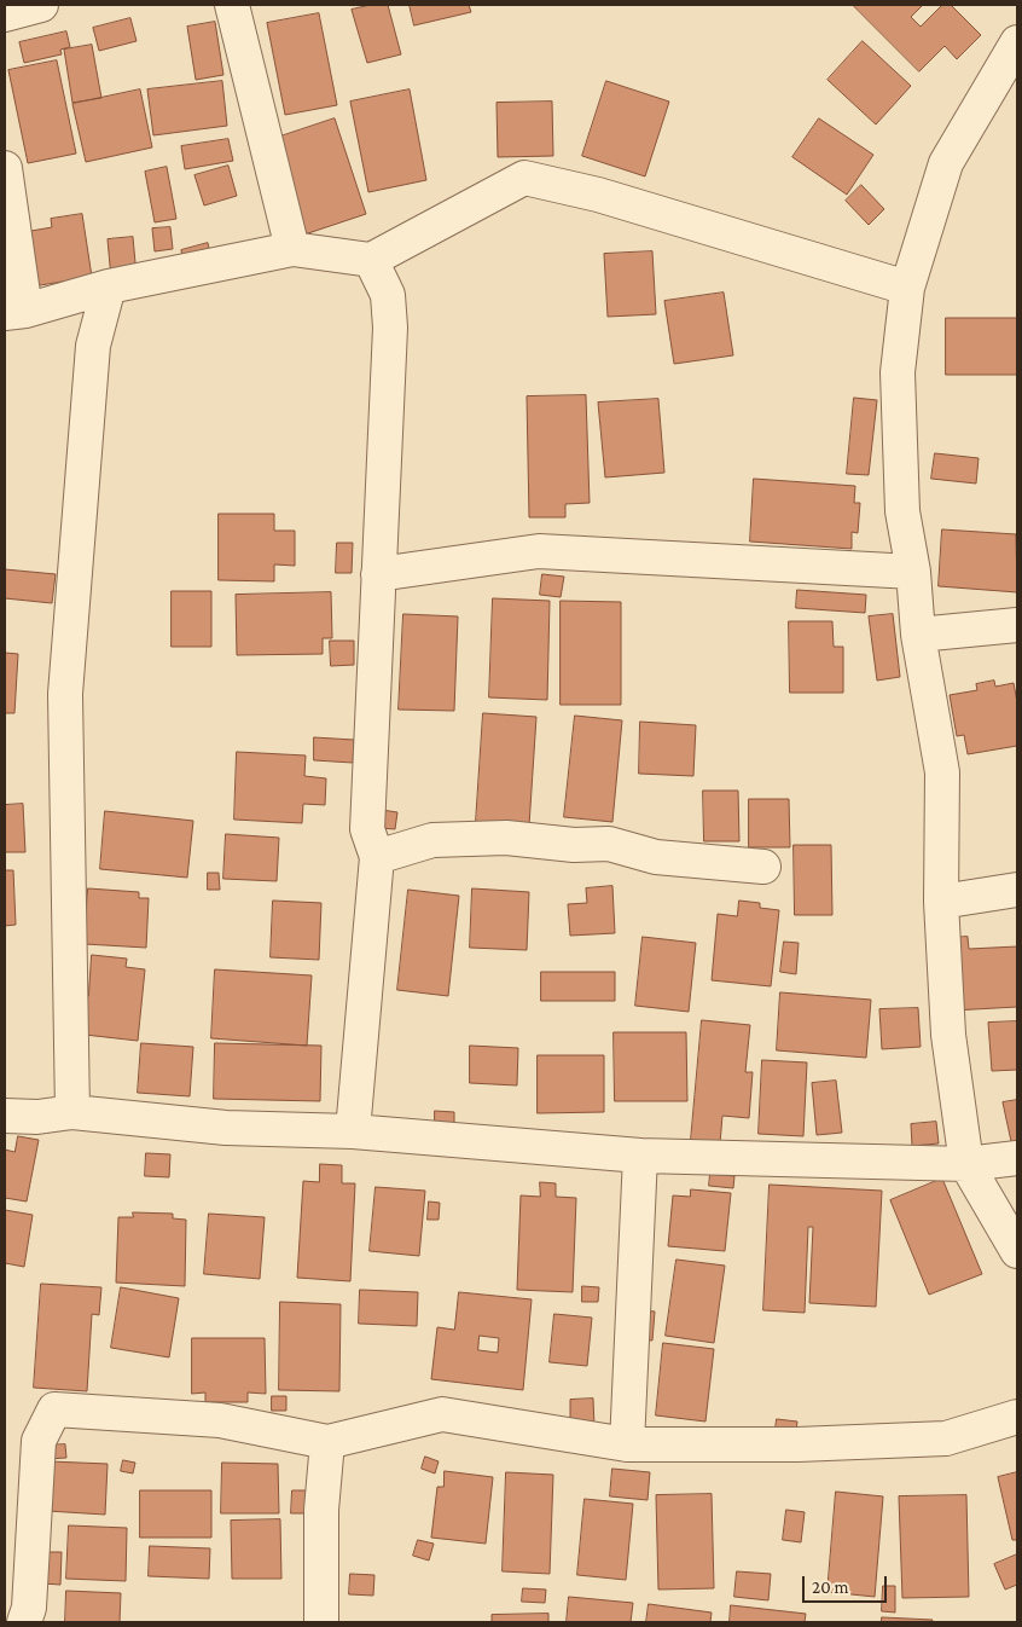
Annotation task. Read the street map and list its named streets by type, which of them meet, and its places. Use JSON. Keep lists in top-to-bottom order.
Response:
{
  "scale_bar": "20 m"
}
